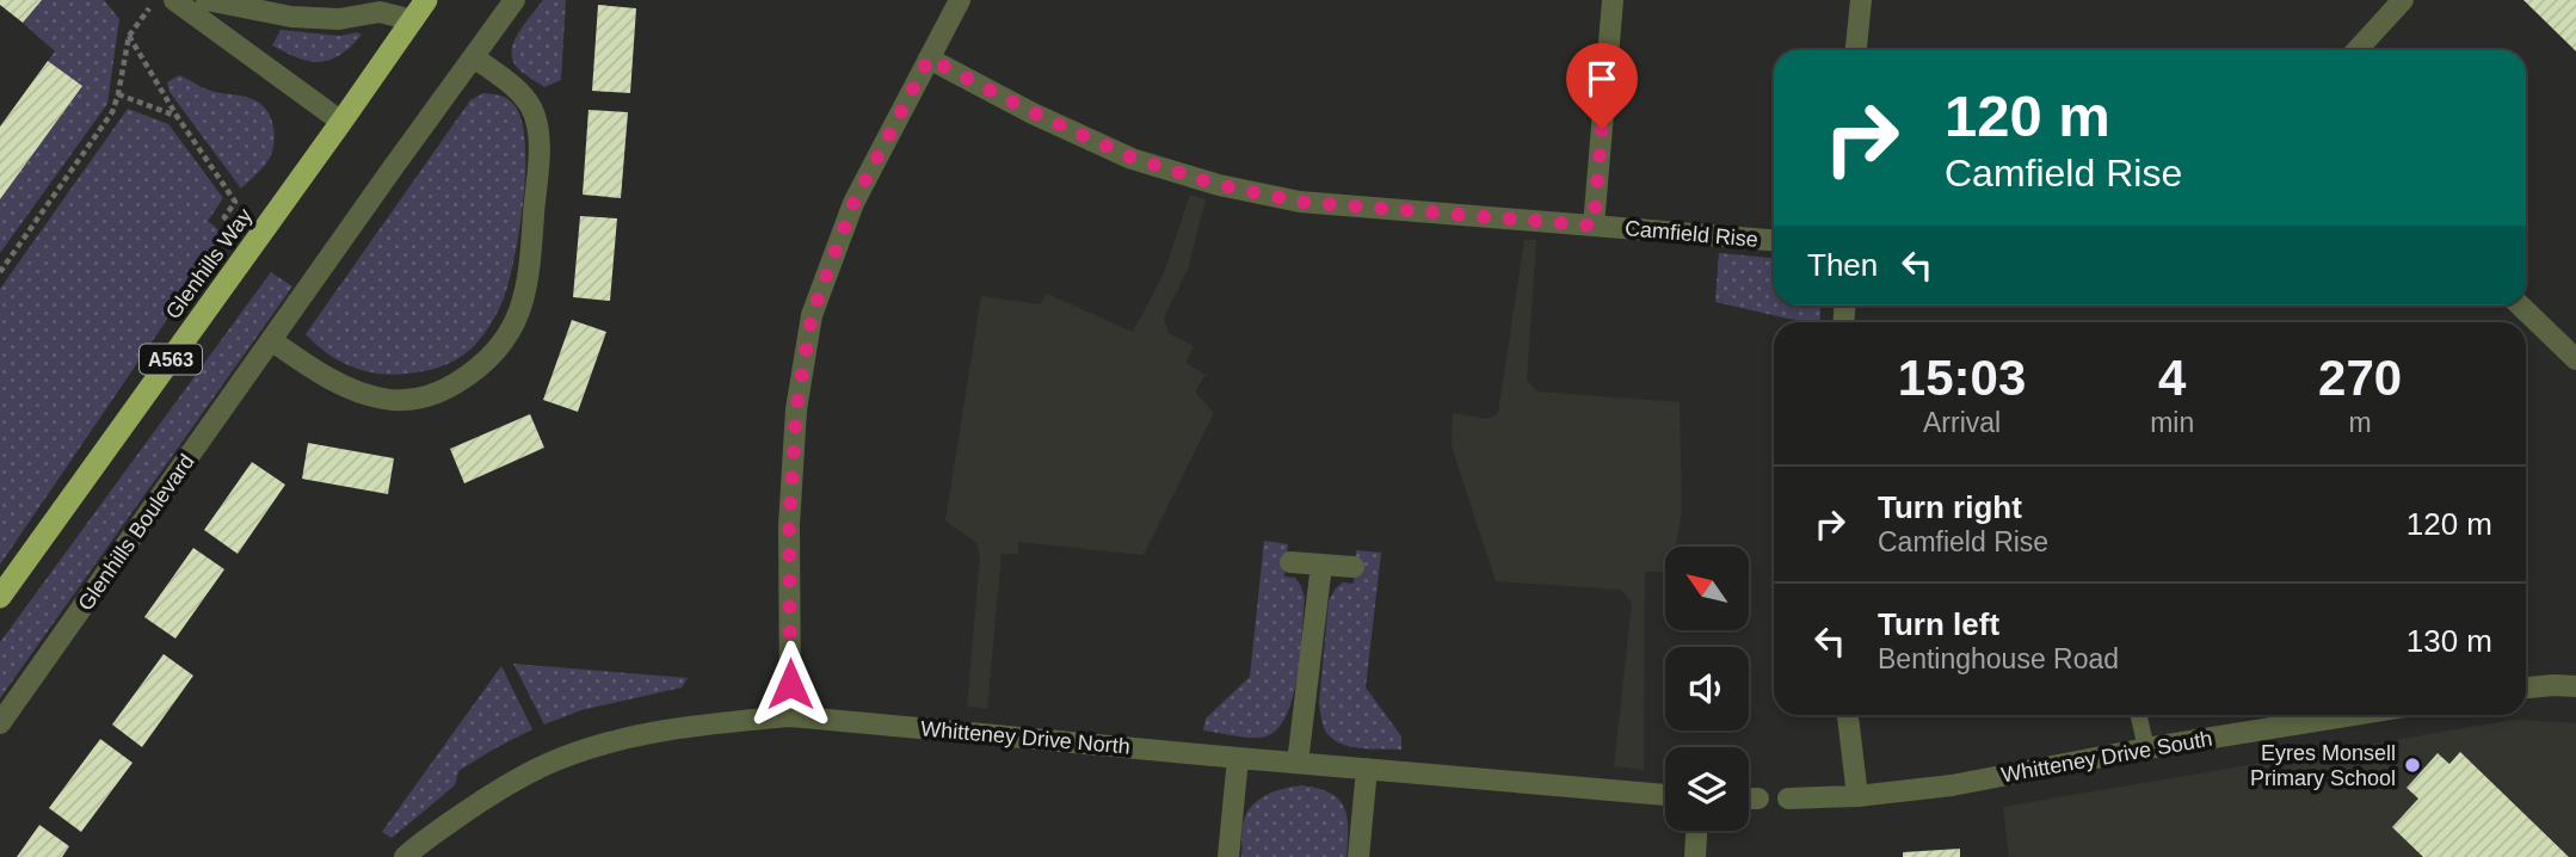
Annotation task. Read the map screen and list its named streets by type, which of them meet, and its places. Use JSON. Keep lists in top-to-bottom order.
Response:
{
  "streets": {
    "highway": ["Glenhills Way", "A563"],
    "street": [
      "Camfield Rise",
      "Glenhills Boulevard",
      "Whitteney Drive North",
      "Whitteney Drive South"
    ]
  },
  "places": ["Eyres Monsell Primary School"],
  "north": "top left",
  "page": {
    "turn": ["120 m", "Camfield Rise"],
    "then": "Then",
    "eta": [
      "15:03",
      "Arrival",
      "4",
      "min",
      "270",
      "m"
    ],
    "list": [
      {
        "name": "Turn right",
        "note": "Camfield Rise",
        "value": "120 m"
      },
      {
        "name": "Turn left",
        "note": "Bentinghouse Road",
        "value": "130 m"
      }
    ]
  }
}
